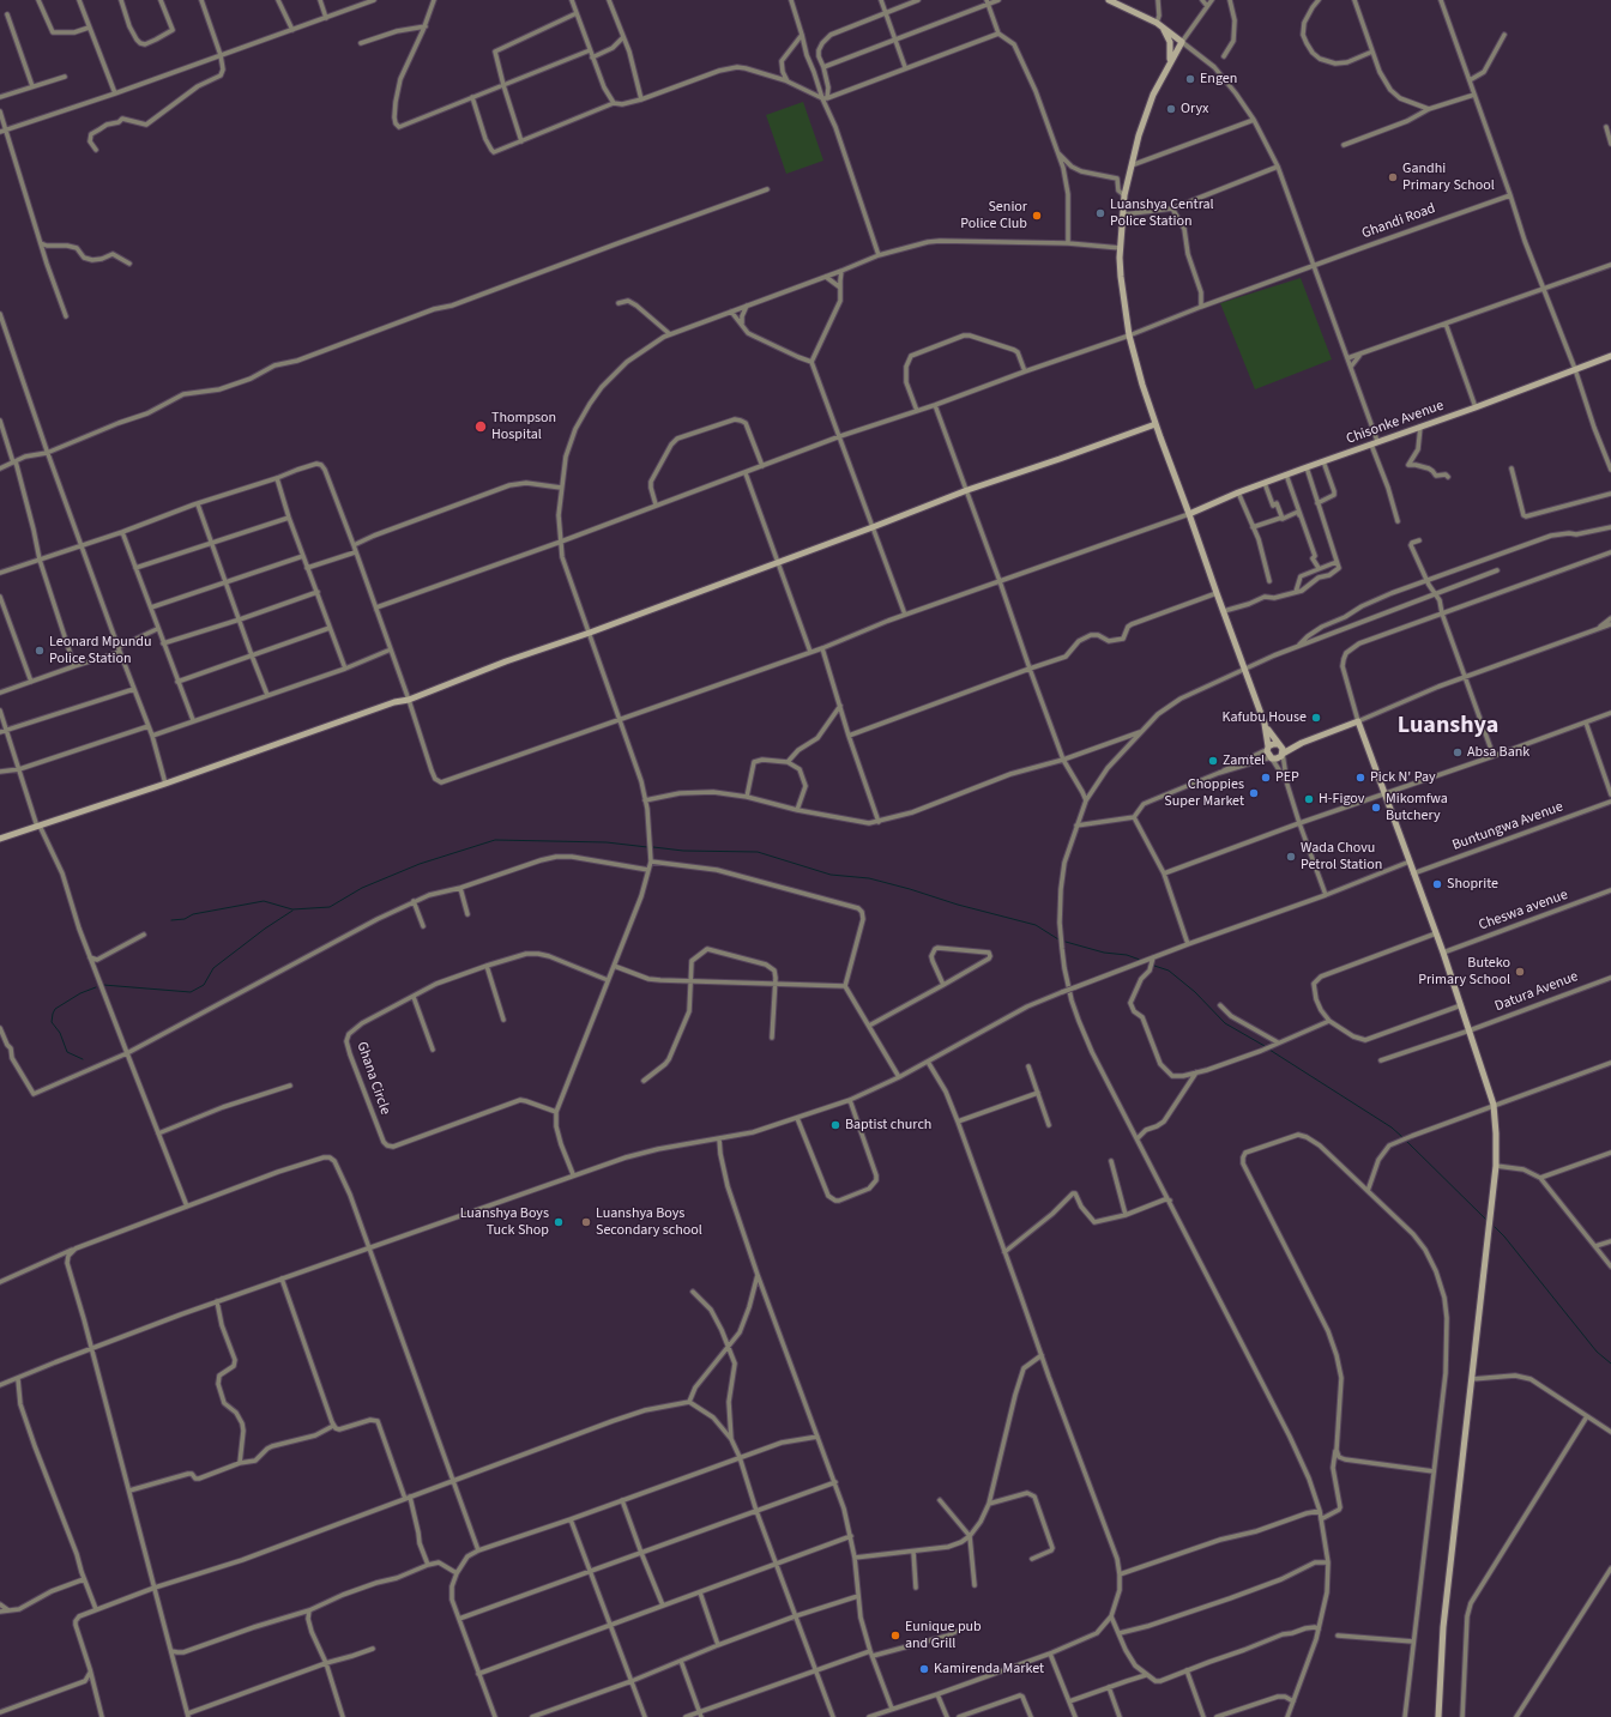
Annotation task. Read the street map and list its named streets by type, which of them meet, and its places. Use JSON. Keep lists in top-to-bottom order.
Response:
{
  "streets": {
    "main road": ["Chisonke Avenue"],
    "street": [
      "Ghandi Road",
      "Buntungwa Avenue",
      "Cheswa avenue",
      "Datura Avenue",
      "Ghana Circle"
    ]
  },
  "districts": ["Luanshya"],
  "places": [
    "Engen",
    "Oryx",
    "Gandhi Primary School",
    "Luanshya Central Police Station",
    "Senior Police Club",
    "Thompson Hospital",
    "Leonard Mpundu Police Station",
    "Kafubu House",
    "Absa Bank",
    "Zamtel",
    "PEP",
    "Pick N' Pay",
    "Choppies Super Market",
    "H-Figov",
    "Mikomfwa Butchery",
    "Wada Chovu Petrol Station",
    "Shoprite",
    "Buteko Primary School",
    "Baptist church",
    "Luanshya Boys Tuck Shop",
    "Luanshya Boys Secondary school",
    "Eunique pub and Grill",
    "Kamirenda Market"
  ]
}
